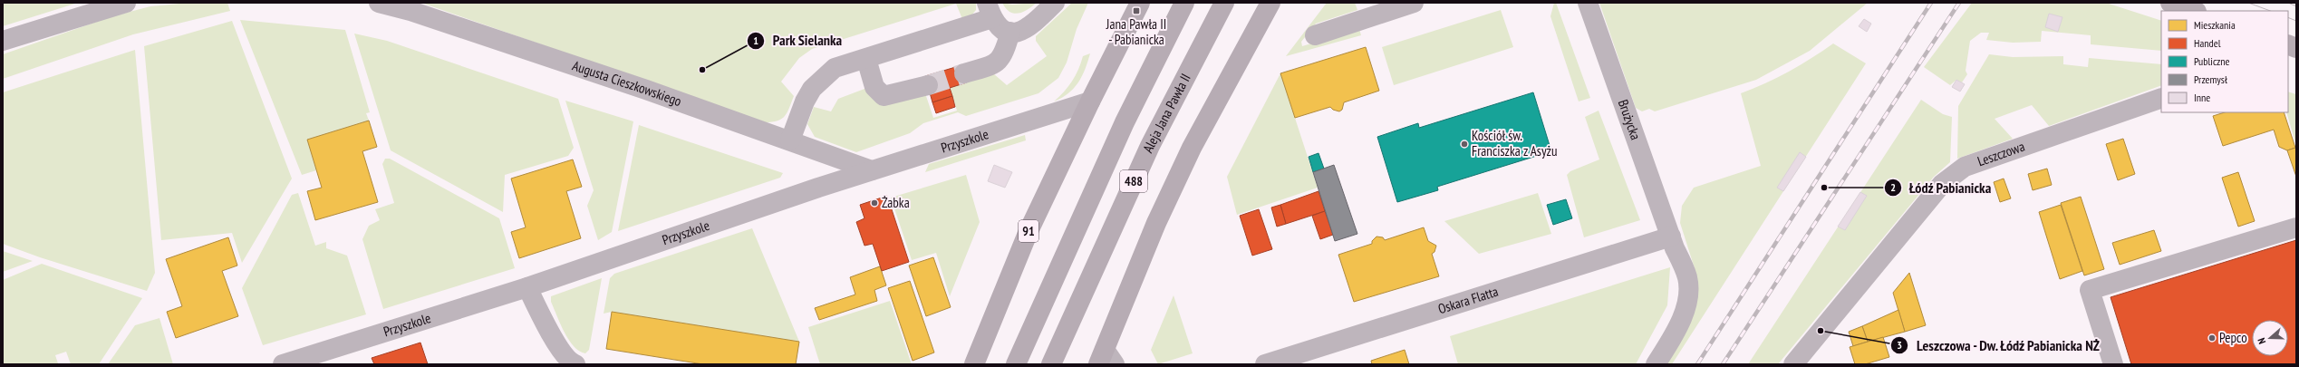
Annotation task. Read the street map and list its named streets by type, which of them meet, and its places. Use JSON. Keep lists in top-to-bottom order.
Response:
{
  "streets": {
    "main road": ["Aleja Jana Pawła II", "488", "91"],
    "street": [
      "Augusta Cieszkowskiego",
      "Brużycka",
      "Przyszkole",
      "Leszczowa",
      "Oskara Flatta"
    ]
  },
  "crossings": [
    ["Augusta Cieszkowskiego", "Przyszkole"],
    ["Brużycka", "Oskara Flatta"],
    ["Przyszkole", "91"]
  ],
  "places": {
    "transit": ["Jana Pawła II - Pabianicka"],
    "other": [
      "Park Sielanka",
      "Kościół św. Franciszka z Asyżu",
      "Łódź Pabianicka",
      "Żabka",
      "Leszczowa - Dw. Łódź Pabianicka NŻ",
      "Pepco"
    ]
  },
  "legend": [
    "Mieszkania",
    "Handel",
    "Publiczne",
    "Przemysł",
    "Inne"
  ],
  "north": "left"
}
